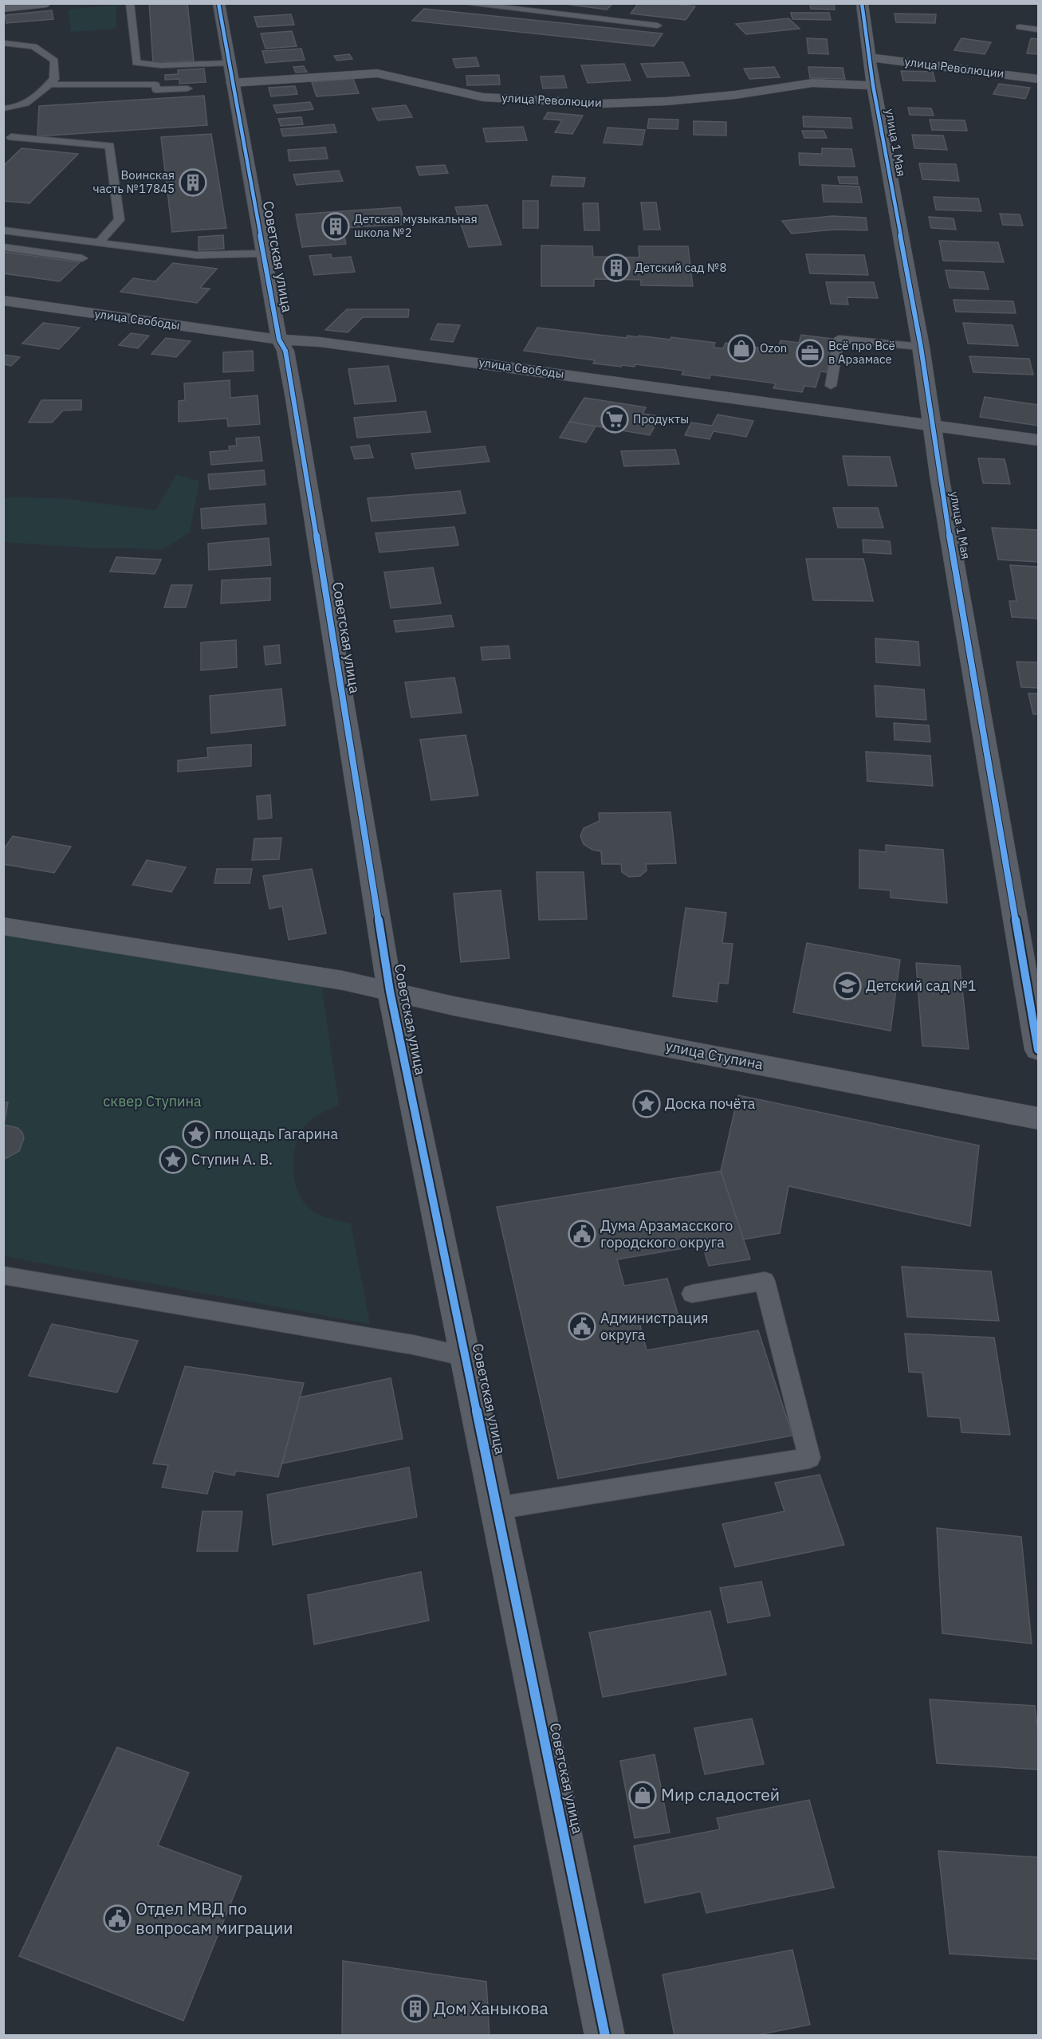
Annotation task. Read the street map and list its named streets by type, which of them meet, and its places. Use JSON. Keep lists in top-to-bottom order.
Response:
{
  "streets": {
    "street": [
      "улица Революции",
      "улица 1 Мая",
      "Советская улица",
      "улица Свободы",
      "улица Ступина"
    ]
  },
  "crossings": [
    ["улица Революции", "улица 1 Мая"],
    ["улица Революции", "Советская улица"],
    ["улица 1 Мая", "улица Свободы"],
    ["Советская улица", "улица Свободы"],
    ["Советская улица", "улица Ступина"]
  ],
  "parks": ["сквер Ступина"],
  "places": {
    "building": [
      "Воинская часть №17845",
      "Детская музыкальная школа №2",
      "Детский сад №8",
      "Дом Ханыкова"
    ],
    "shop": ["Ozon", "Мир сладостей"],
    "office": ["Всё про Всё в Арзамасе"],
    "supermarket": ["Продукты"],
    "school or university": ["Детский сад №1"],
    "place": ["Доска почёта", "площадь Гагарина", "Ступин А. В."],
    "public building": ["Дума Арзамасского городского округа", "Администрация округа", "Отдел МВД по вопросам миграции"]
  }
}
